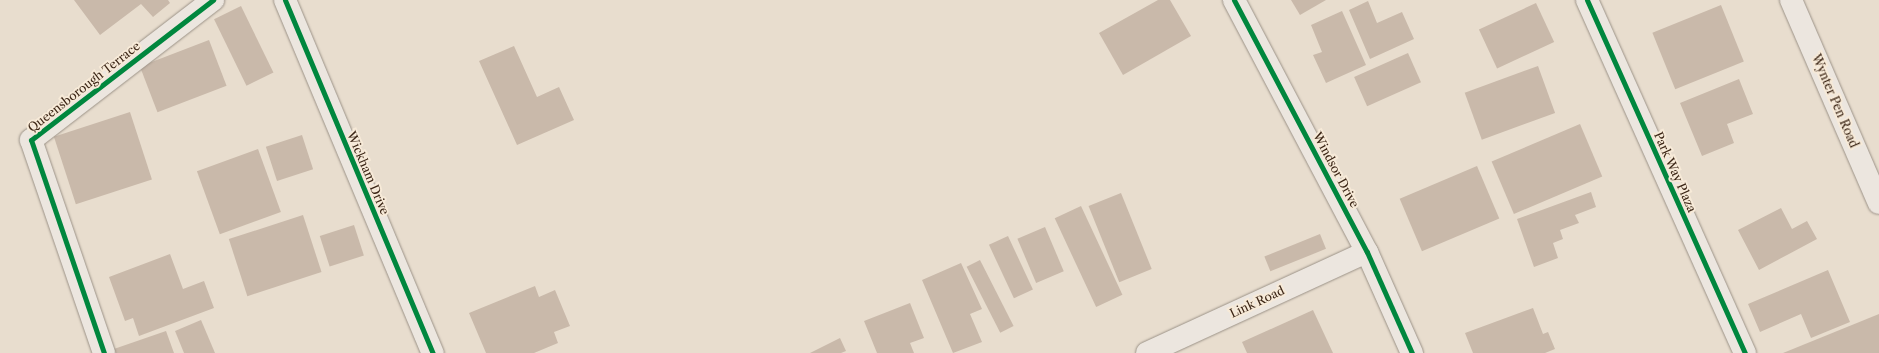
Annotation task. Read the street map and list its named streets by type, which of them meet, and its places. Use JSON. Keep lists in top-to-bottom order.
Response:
{
  "streets": {
    "street": [
      "Queensborough Terrace",
      "Wynter Pen Road",
      "Windsor Drive",
      "Park Way Plaza",
      "Wickham Drive",
      "Link Road"
    ]
  },
  "crossings": [
    ["Windsor Drive", "Link Road"]
  ]
}
